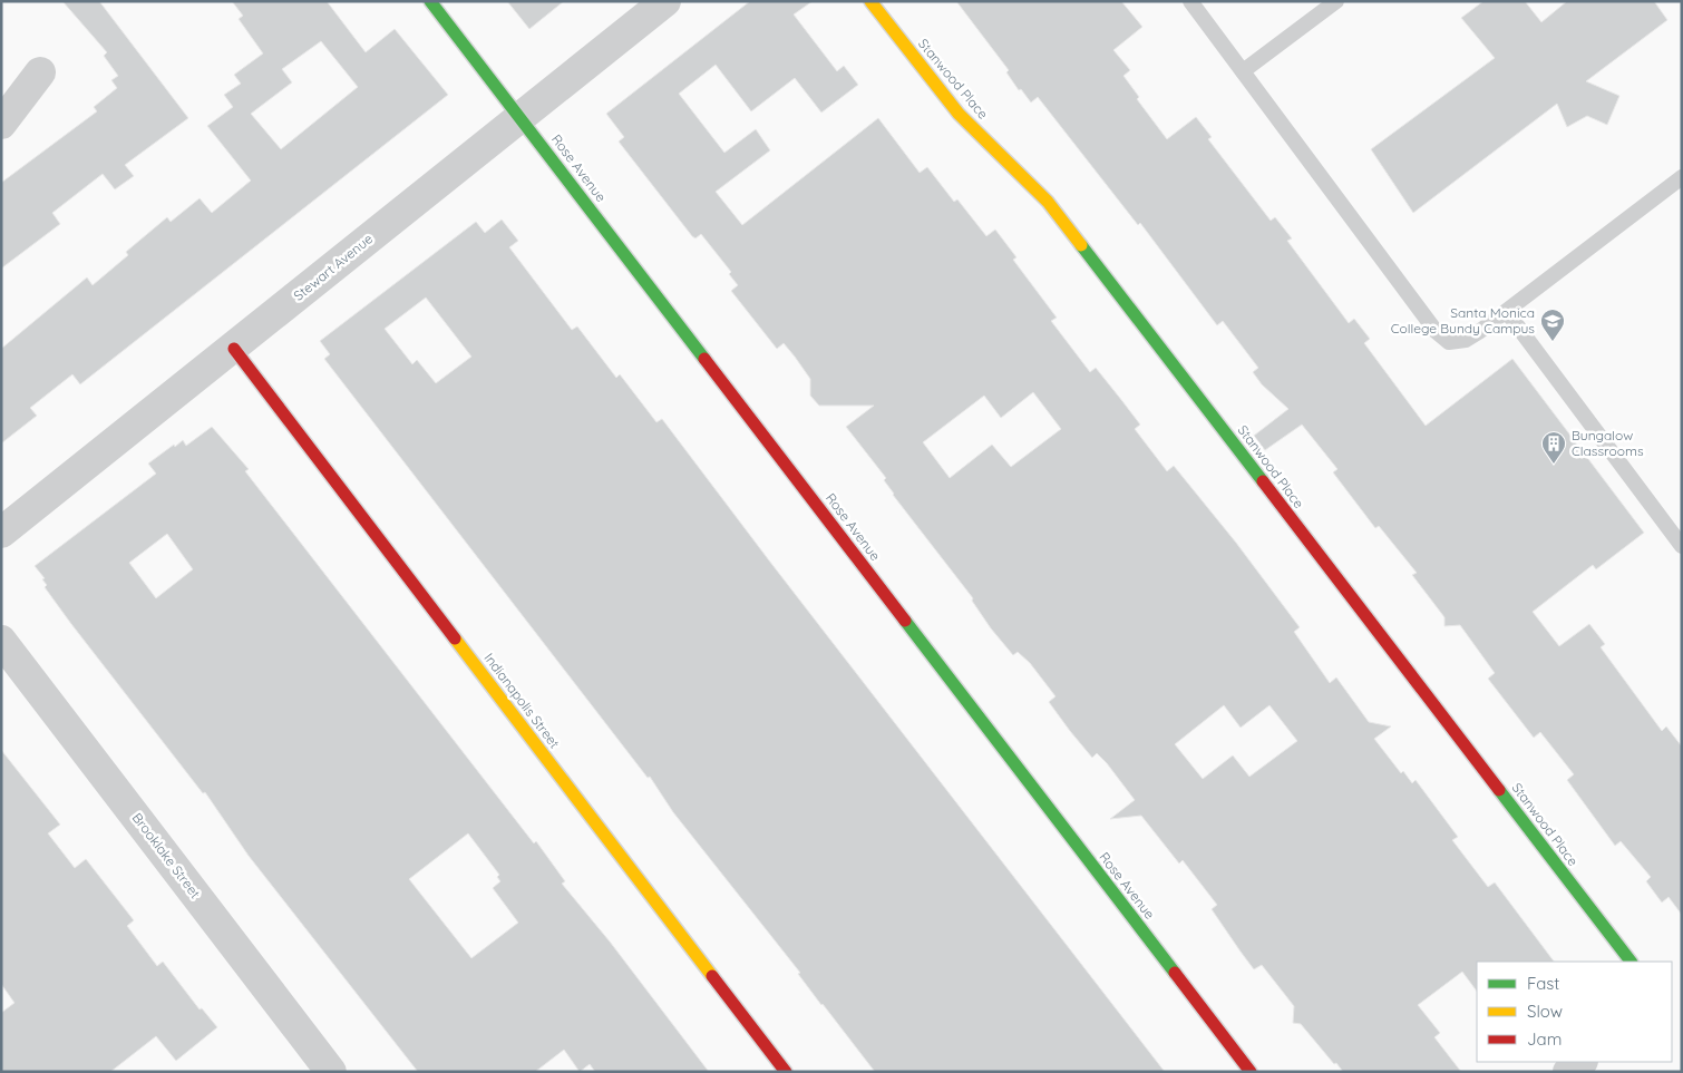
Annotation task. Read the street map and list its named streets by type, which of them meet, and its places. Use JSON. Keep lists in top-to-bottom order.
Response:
{
  "streets": {
    "street": [
      "Stanwood Place",
      "Rose Avenue",
      "Stewart Avenue",
      "Indianapolis Street",
      "Brooklake Street"
    ]
  },
  "crossings": [
    ["Rose Avenue", "Stewart Avenue"],
    ["Stewart Avenue", "Indianapolis Street"]
  ],
  "places": {
    "school or university": ["Santa Monica College Bundy Campus"],
    "building": ["Bungalow Classrooms"]
  },
  "legend": ["Fast", "Slow", "Jam"]
}
